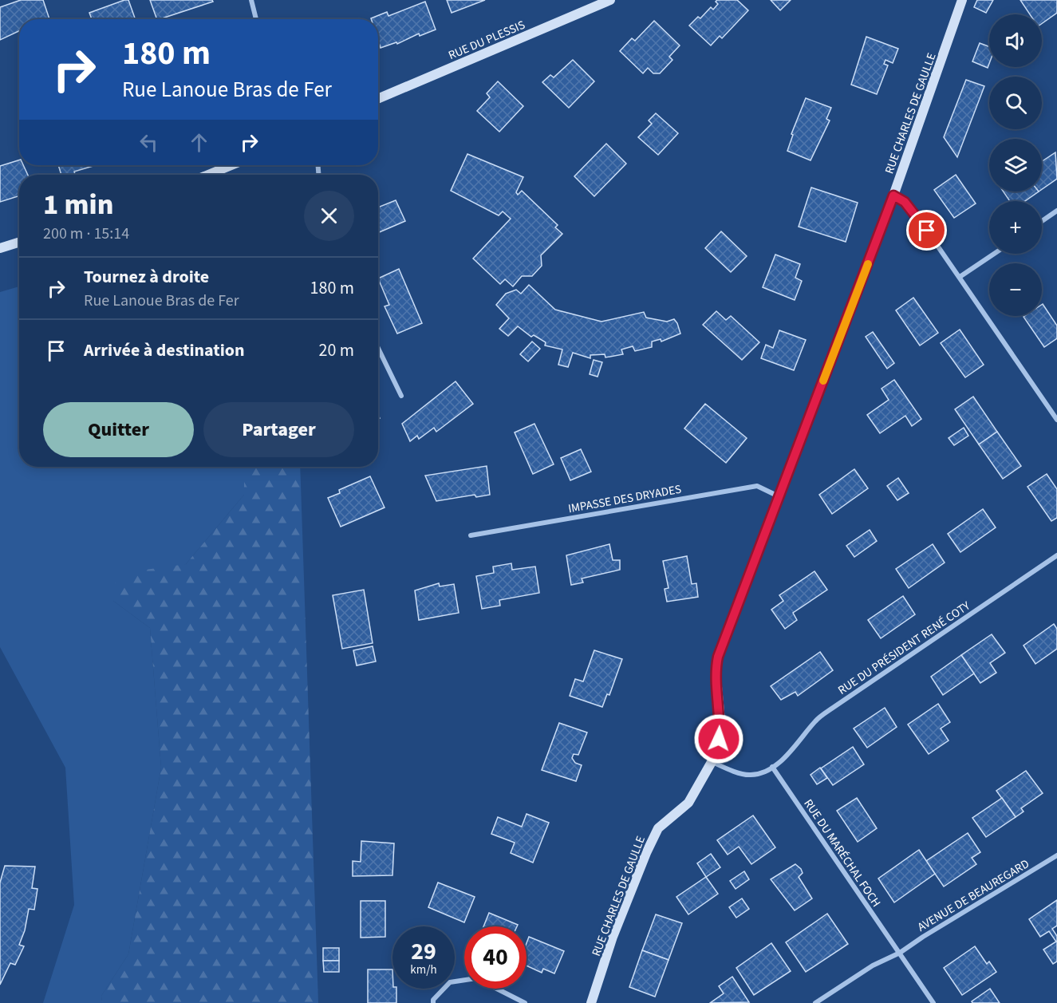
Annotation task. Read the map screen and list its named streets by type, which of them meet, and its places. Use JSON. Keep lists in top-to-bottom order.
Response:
{
  "streets": {
    "street": [
      "RUE DU PLESSIS",
      "RUE CHARLES DE GAULLE",
      "IMPASSE DES DRYADES",
      "RUE DU PRÉSIDENT RENÉ COTY",
      "RUE DU MARÉCHAL FOCH",
      "AVENUE DE BEAUREGARD"
    ]
  },
  "crossings": [
    ["RUE CHARLES DE GAULLE", "IMPASSE DES DRYADES"],
    ["RUE DU PRÉSIDENT RENÉ COTY", "RUE DU MARÉCHAL FOCH"],
    ["RUE DU MARÉCHAL FOCH", "AVENUE DE BEAUREGARD"]
  ],
  "page": {
    "map_buttons": ["+", "−"],
    "turn": ["180 m", "Rue Lanoue Bras de Fer"],
    "heading": ["1 min", "200 m · 15:14"],
    "list": [
      {
        "name": "Tournez à droite",
        "note": "Rue Lanoue Bras de Fer",
        "value": "180 m"
      },
      {
        "name": "Arrivée à destination",
        "value": "20 m"
      }
    ],
    "buttons": ["Quitter", "Partager"],
    "speed": "29 km/h",
    "limit": "40"
  }
}
